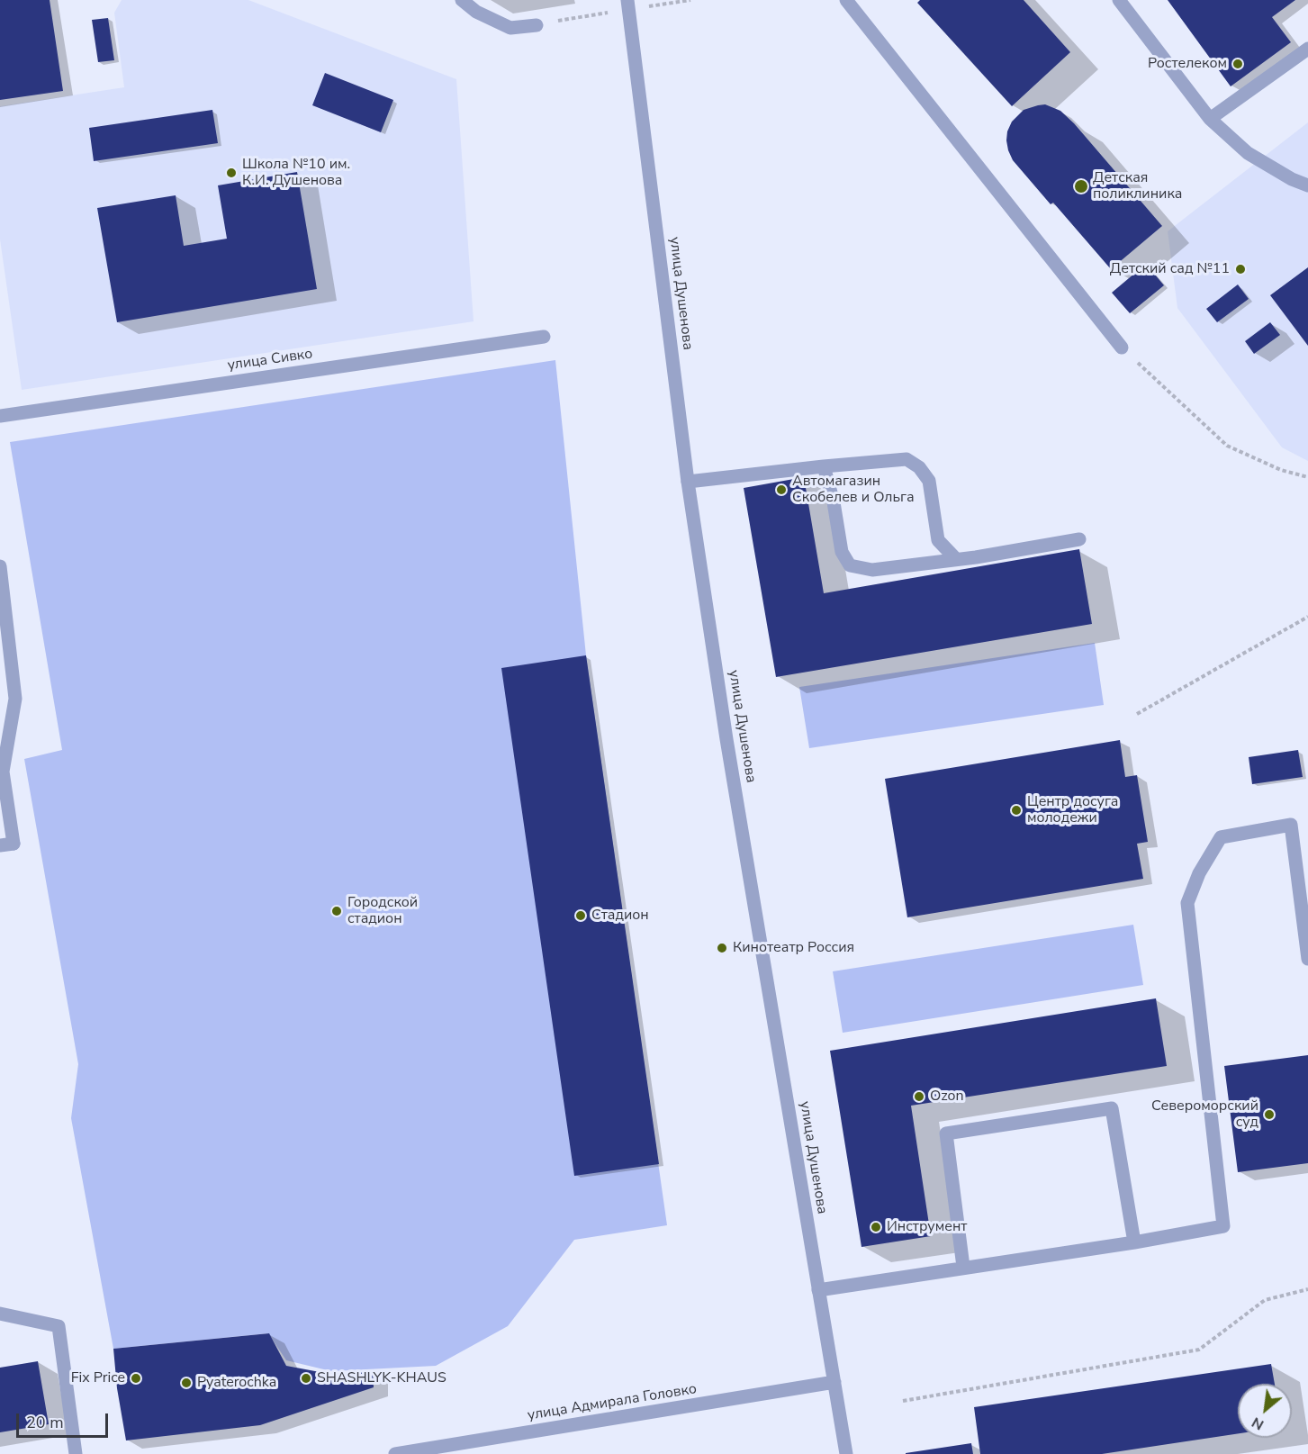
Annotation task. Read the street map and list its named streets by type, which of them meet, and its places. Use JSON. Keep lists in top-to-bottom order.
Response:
{
  "streets": {
    "street": ["улица Душенова", "улица Сивко", "улица Адмирала Головко"]
  },
  "crossings": [
    ["улица Душенова", "улица Адмирала Головко"]
  ],
  "places": [
    "Ростелеком",
    "Школа №10 им. К.И. Душенова",
    "Детская поликлиника",
    "Детский сад №11",
    "Автомагазин Скобелев и Ольга",
    "Центр досуга молодежи",
    "Городской стадион",
    "Стадион",
    "Кинотеатр Россия",
    "Ozon",
    "Североморский суд",
    "Инструмент",
    "Fix Price",
    "SHASHLYK-KHAUS",
    "Pyaterochka"
  ],
  "scale_bar": "20 m",
  "north": "bottom left"
}
